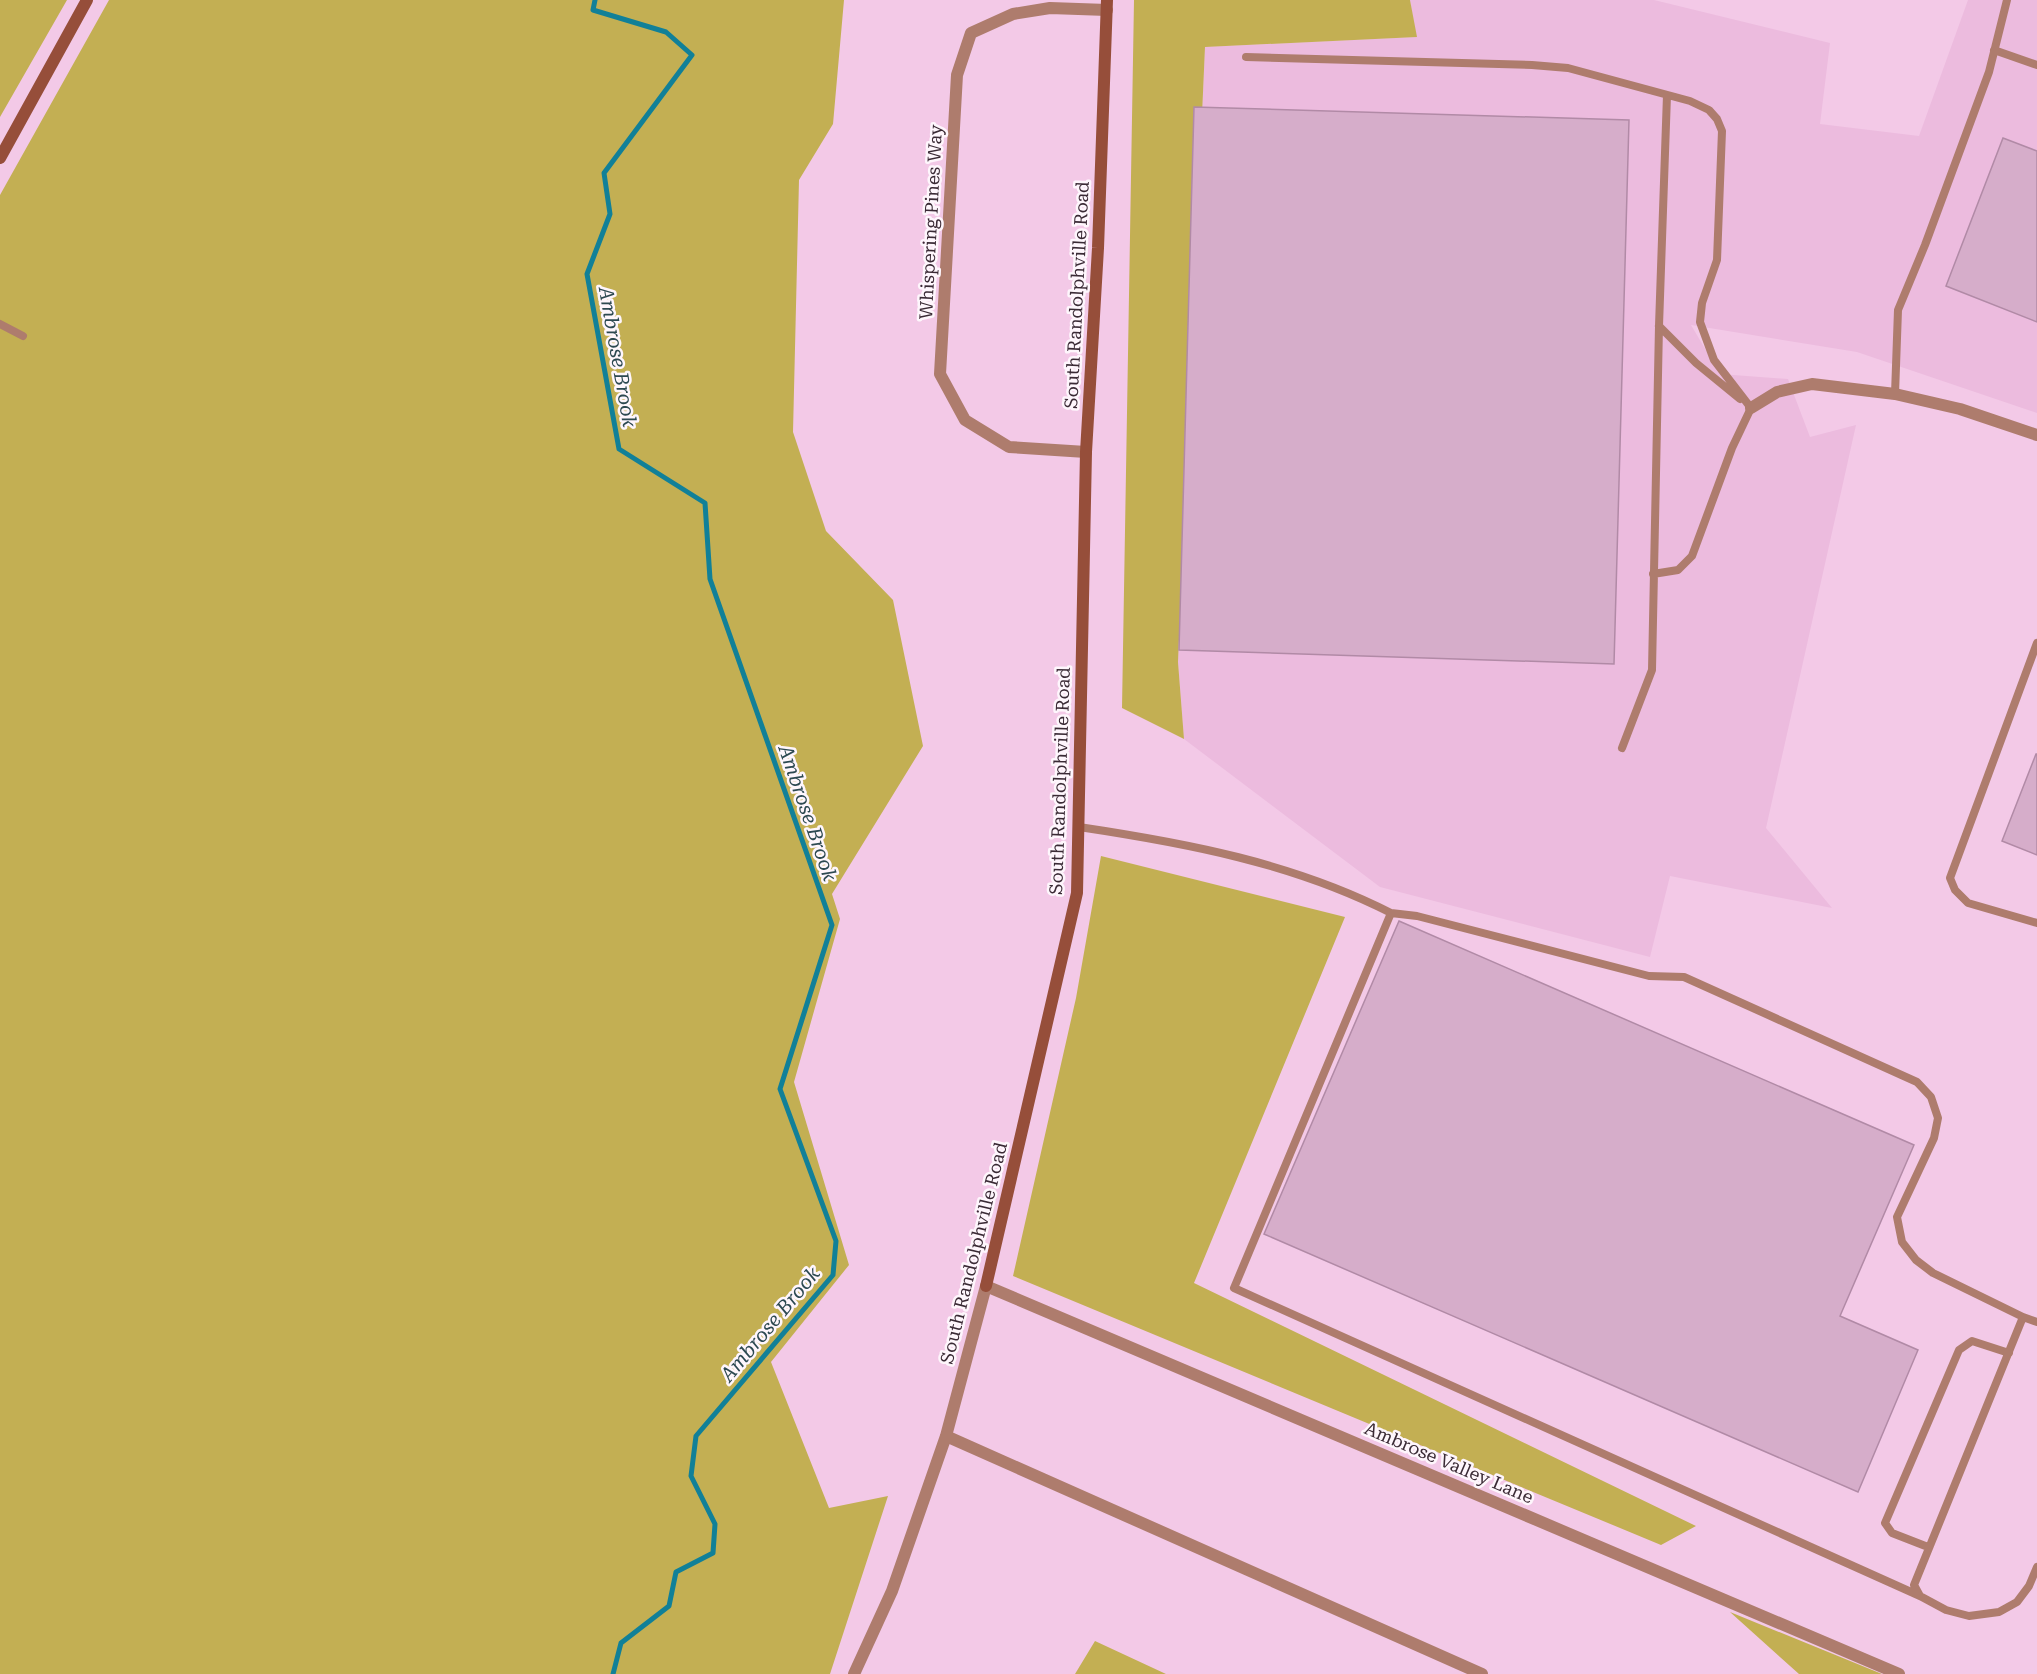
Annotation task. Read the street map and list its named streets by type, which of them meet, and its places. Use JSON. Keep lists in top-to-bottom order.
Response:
{
  "streets": {
    "street": ["Whispering Pines Way", "South Randolphville Road", "Ambrose Valley Lane"]
  },
  "crossings": [
    ["Whispering Pines Way", "South Randolphville Road"],
    ["South Randolphville Road", "Ambrose Valley Lane"]
  ],
  "water": ["Ambrose Brook"]
}
